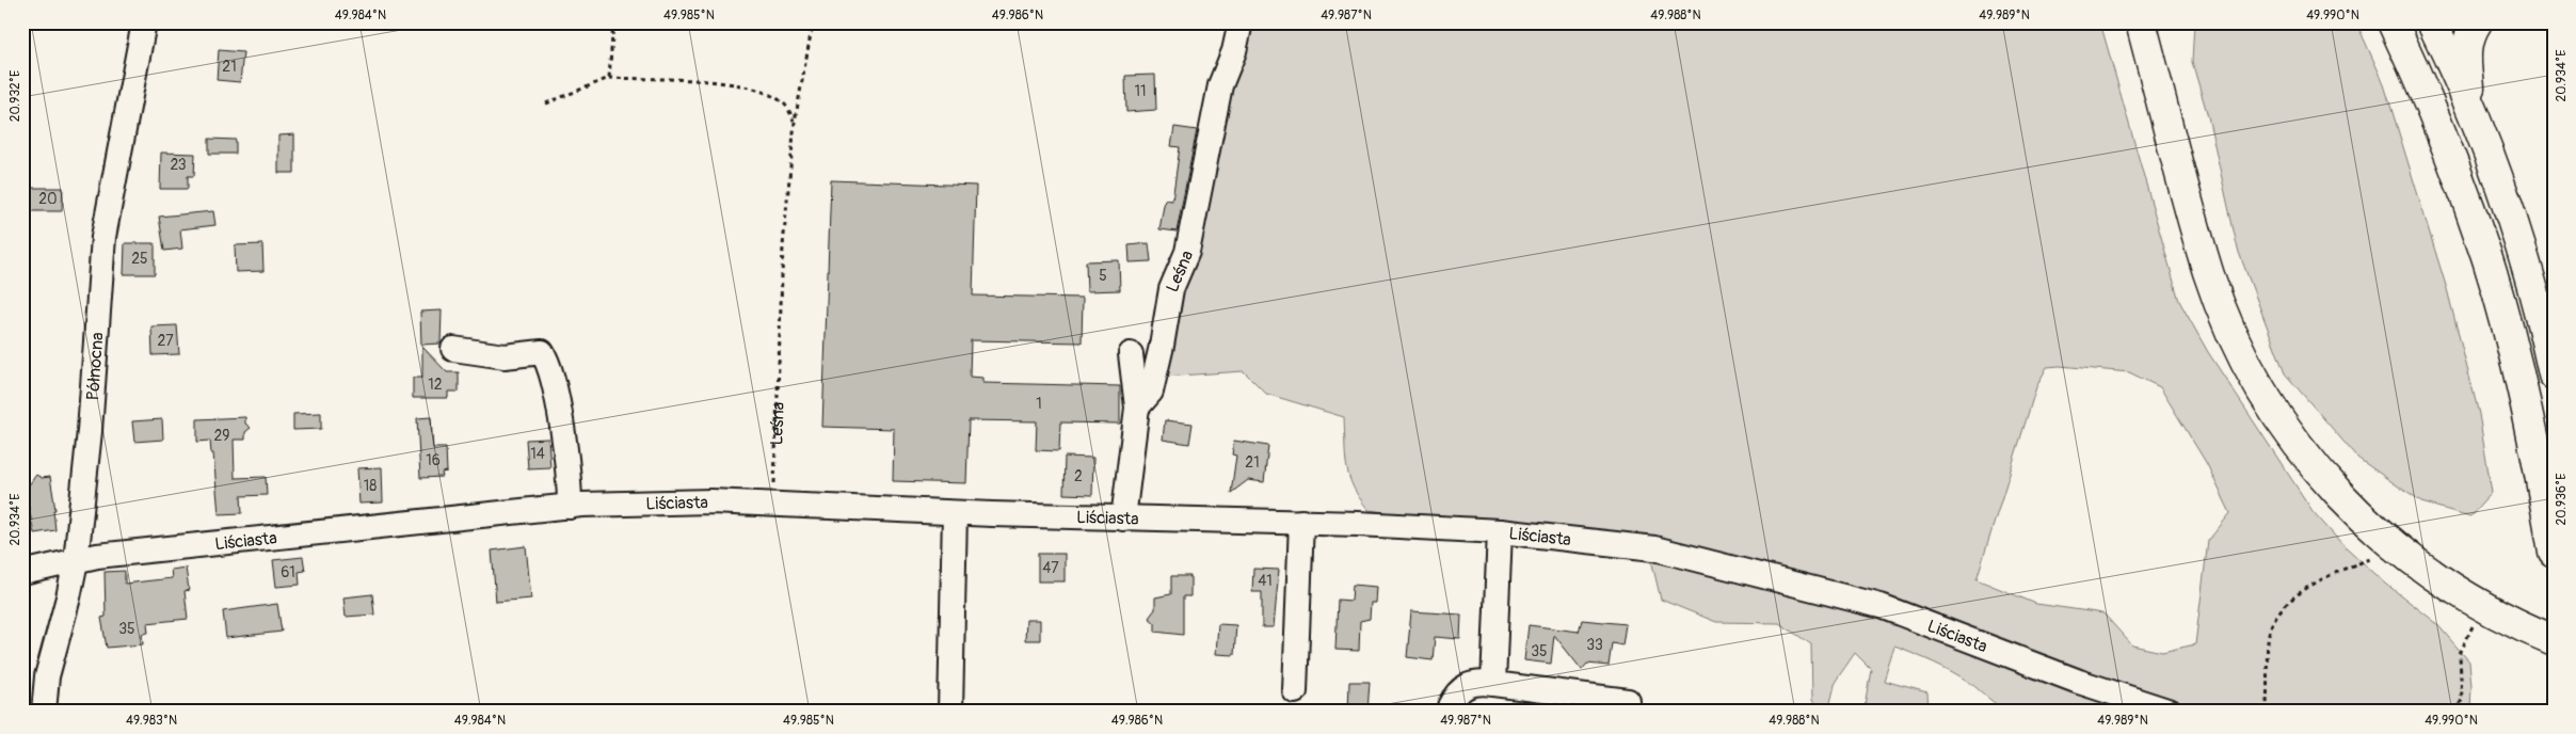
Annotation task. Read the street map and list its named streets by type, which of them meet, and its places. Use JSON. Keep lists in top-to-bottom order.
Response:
{
  "streets": {
    "street": ["Leśna", "Północna", "Liściasta"]
  },
  "crossings": [
    ["Leśna", "Liściasta"],
    ["Północna", "Liściasta"]
  ],
  "house_numbers": [
    "21",
    "11",
    "23",
    "20",
    "25",
    "5",
    "27",
    "12",
    "1",
    "29",
    "14",
    "16",
    "21",
    "2",
    "18",
    "47",
    "61",
    "41",
    "35",
    "33",
    "35"
  ],
  "coordinates": [
    "49.984°N",
    "49.985°N",
    "49.986°N",
    "49.987°N",
    "49.988°N",
    "49.989°N",
    "49.990°N",
    "20.934°E",
    "20.932°E",
    "20.936°E",
    "49.983°N"
  ]
}
